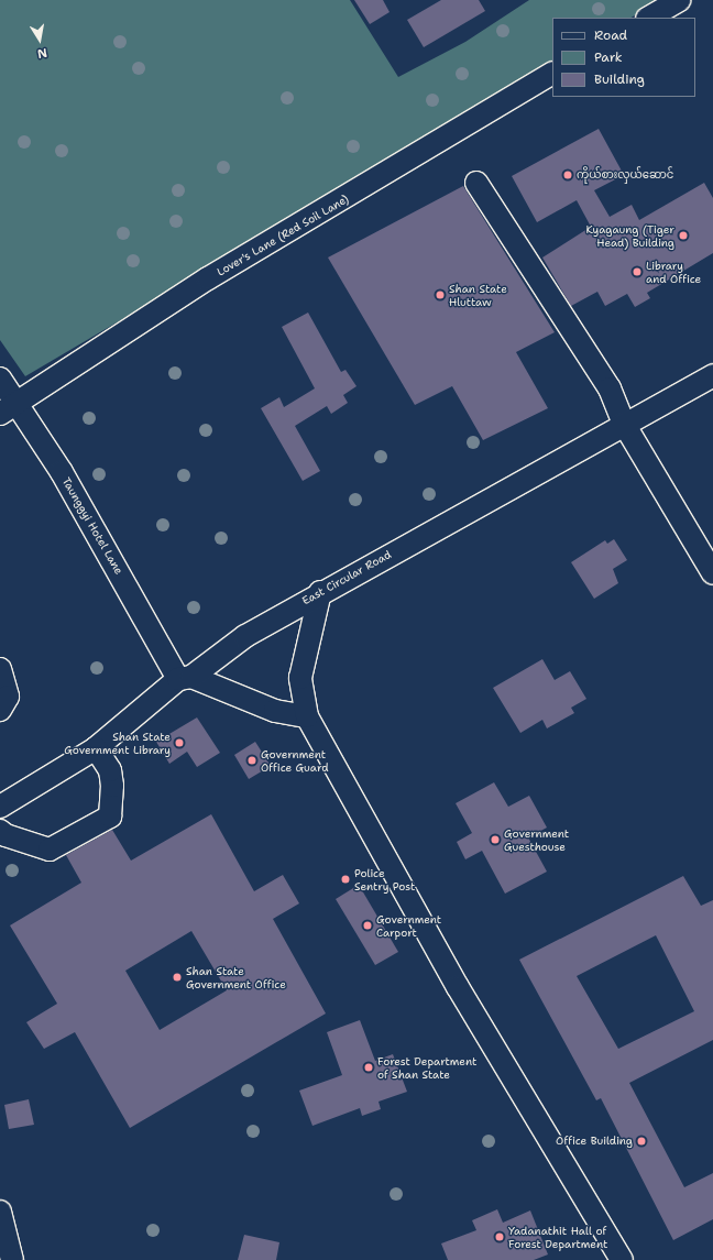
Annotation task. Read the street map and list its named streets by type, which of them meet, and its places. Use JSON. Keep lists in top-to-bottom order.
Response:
{
  "streets": {
    "street": ["Lover's Lane (Red Soil Lane)", "Taunggyi Hotel Lane", "East Circular Road"]
  },
  "crossings": [
    ["Lover's Lane (Red Soil Lane)", "Taunggyi Hotel Lane"],
    ["Taunggyi Hotel Lane", "East Circular Road"]
  ],
  "places": [
    "ကိုယ်စားလှယ်ဆောင်",
    "Kyagaung (Tiger Head) Building",
    "Library and Office",
    "Shan State Hluttaw",
    "Shan State Government Library",
    "Government Office Guard",
    "Government Guesthouse",
    "Police Sentry Post",
    "Government Carport",
    "Shan State Government Office",
    "Forest Department of Shan State",
    "Office Building",
    "Yadanathit Hall of Forest Department"
  ],
  "legend": ["Road", "Park", "Building"],
  "north": "bottom"
}
